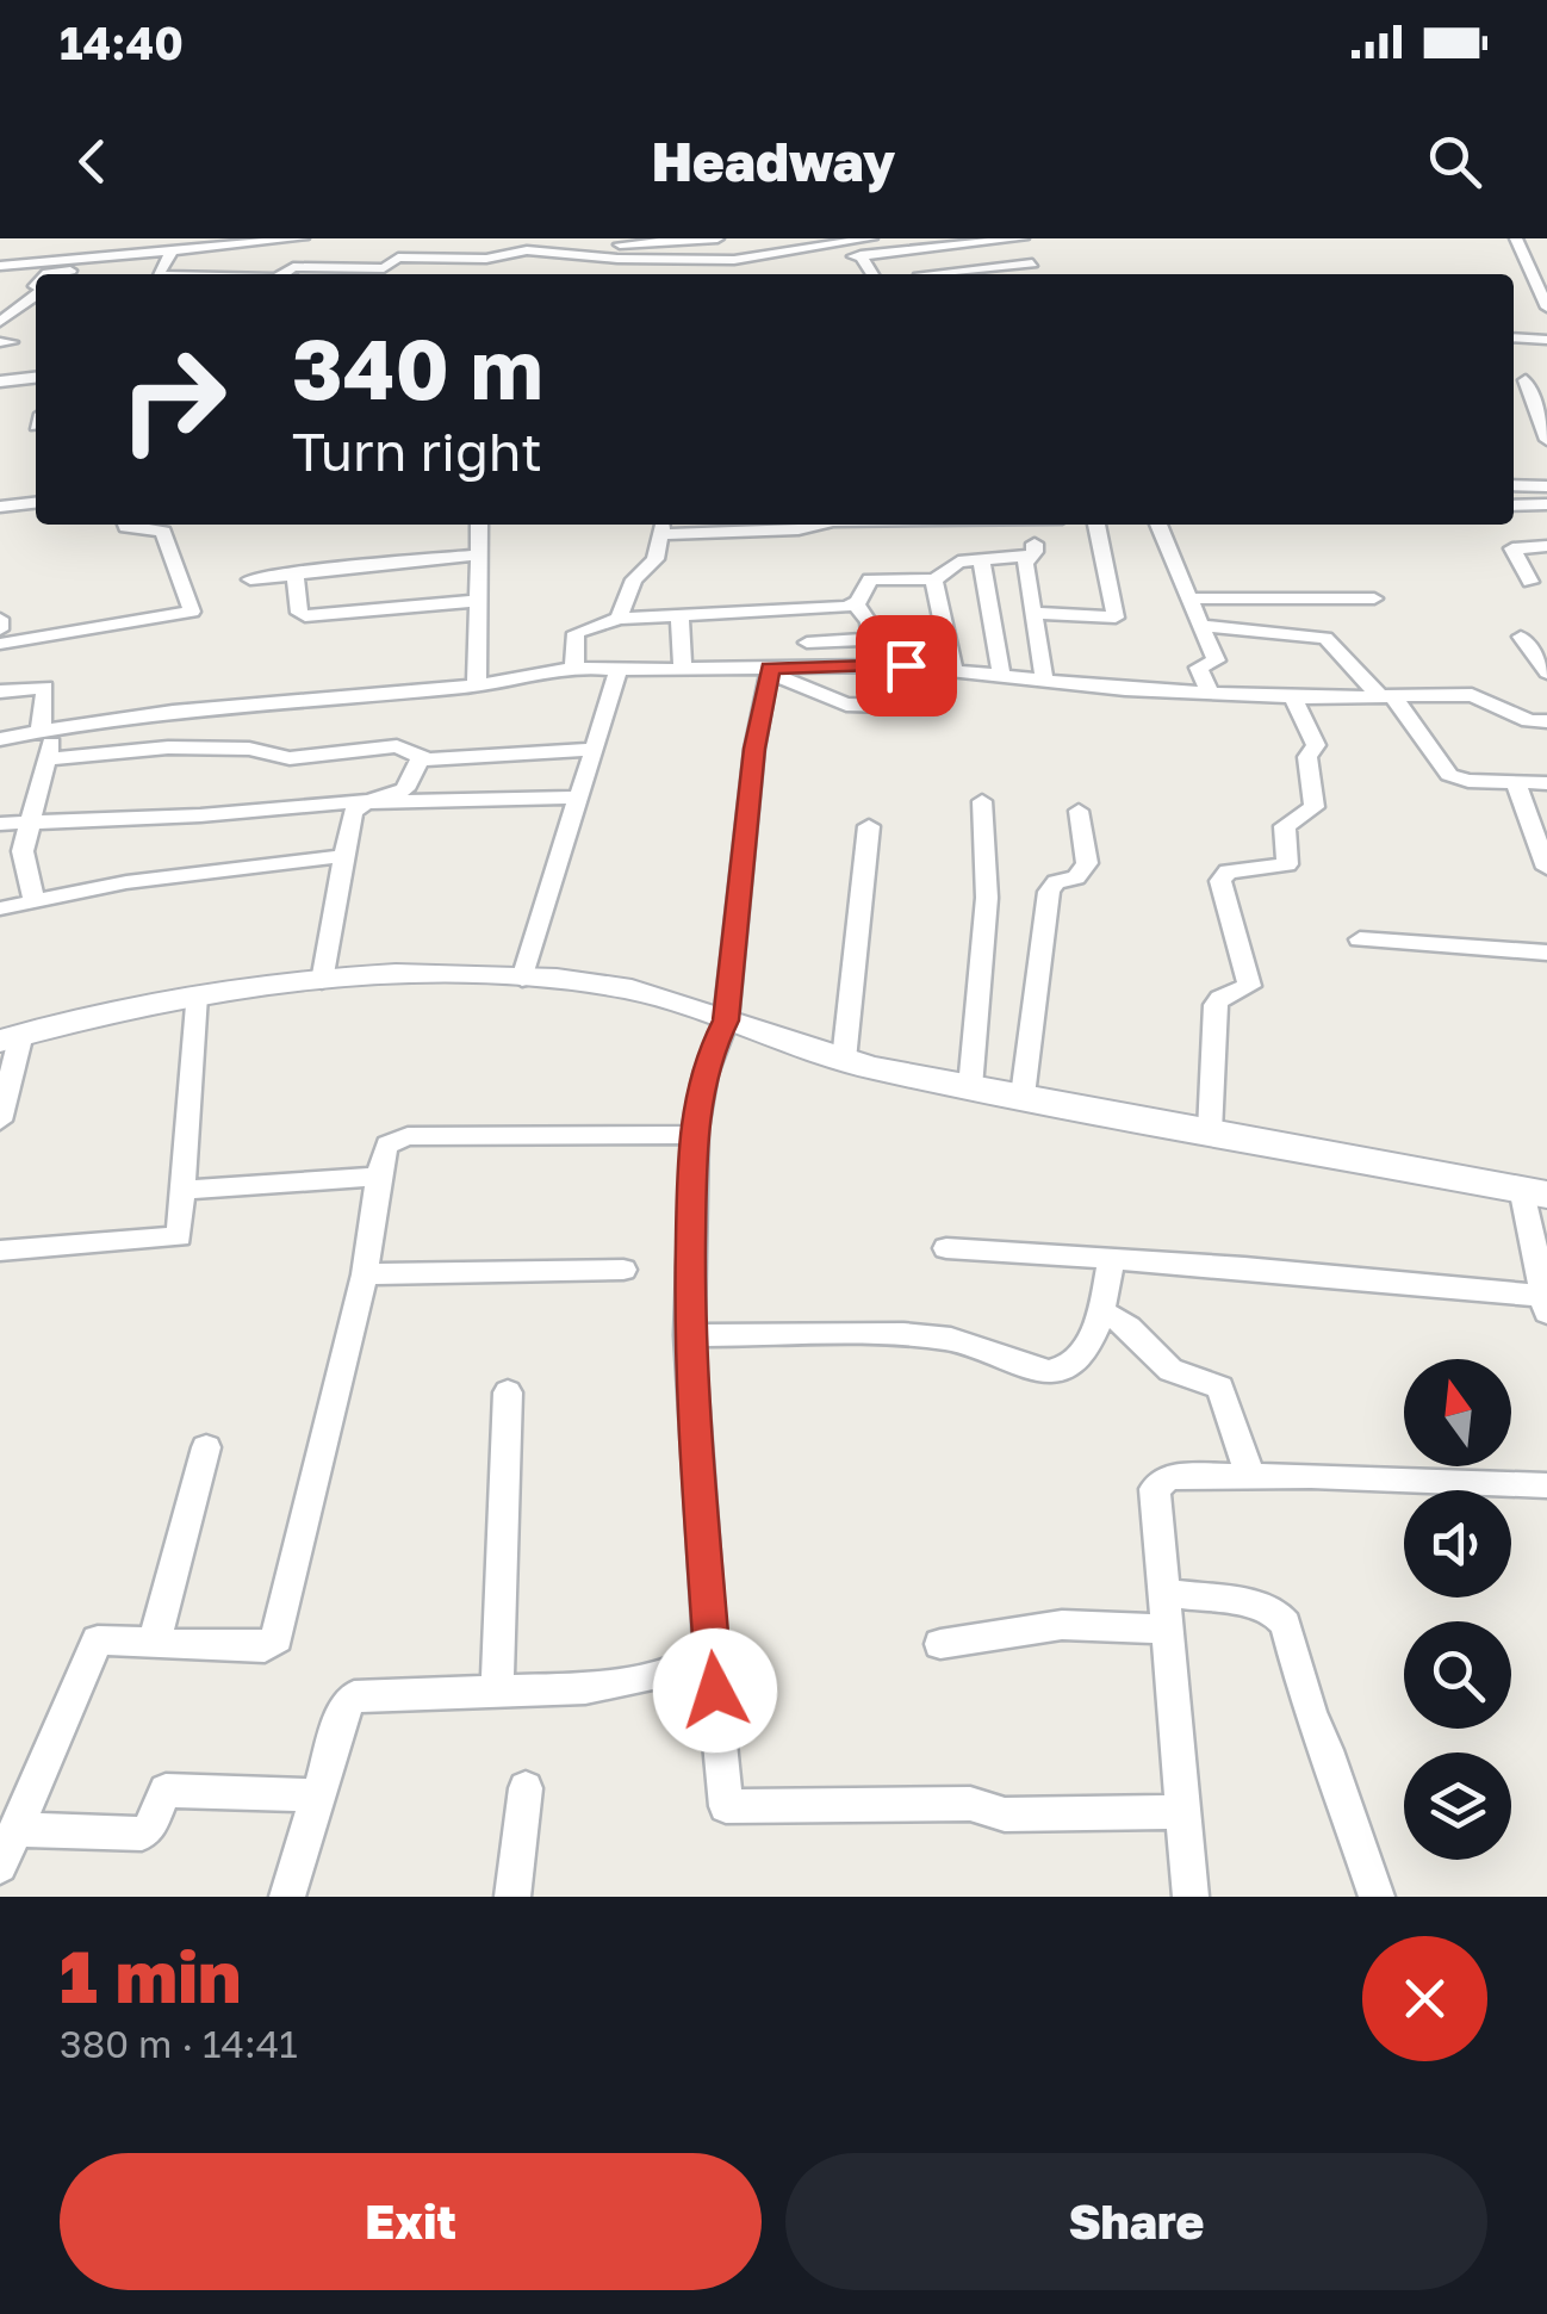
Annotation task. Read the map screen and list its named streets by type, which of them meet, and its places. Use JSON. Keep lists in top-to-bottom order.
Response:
{
  "north": "top",
  "page": {
    "status": "14:40",
    "header": "Headway",
    "turn": ["340 m", "Turn right"],
    "heading": ["1 min", "380 m · 14:41"],
    "buttons": ["Exit", "Share"]
  }
}
